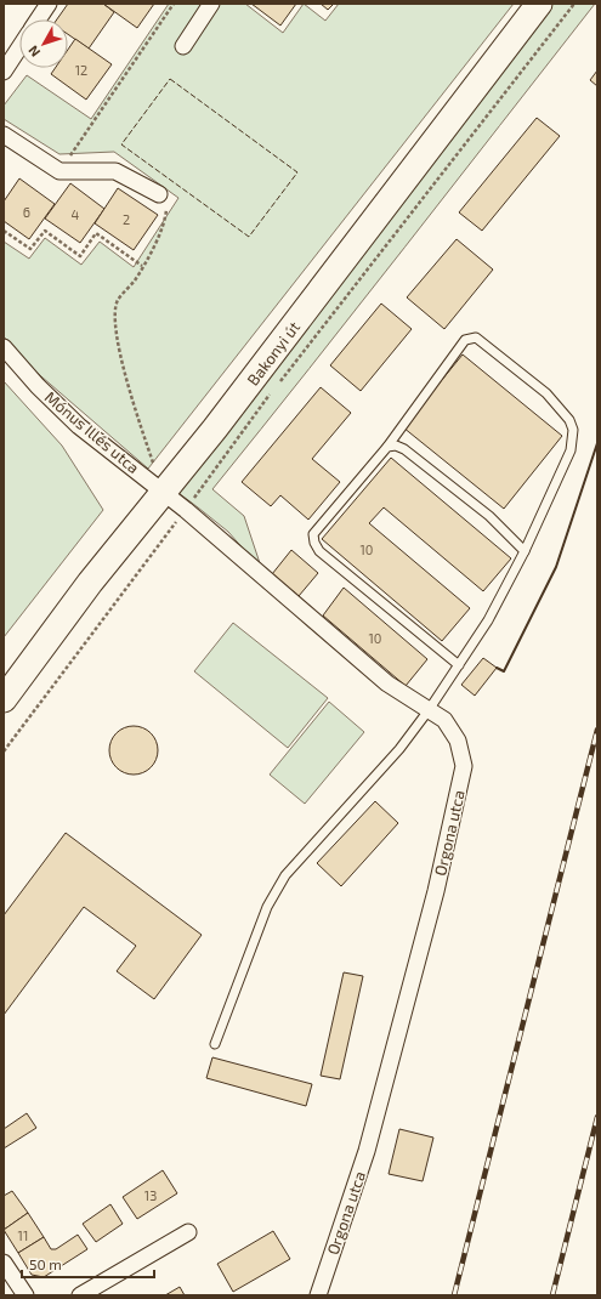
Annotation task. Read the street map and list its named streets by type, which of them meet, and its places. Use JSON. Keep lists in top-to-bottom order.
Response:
{
  "streets": {
    "main road": ["Bakonyi út"],
    "street": ["Mónus Illés utca", "Orgona utca"]
  },
  "crossings": [
    ["Bakonyi út", "Mónus Illés utca"],
    ["Bakonyi út", "Orgona utca"],
    ["Mónus Illés utca", "Orgona utca"]
  ],
  "house_numbers": [
    "12",
    "6",
    "4",
    "2",
    "10",
    "10",
    "13",
    "11"
  ],
  "scale_bar": "50 m",
  "north": "bottom left"
}
